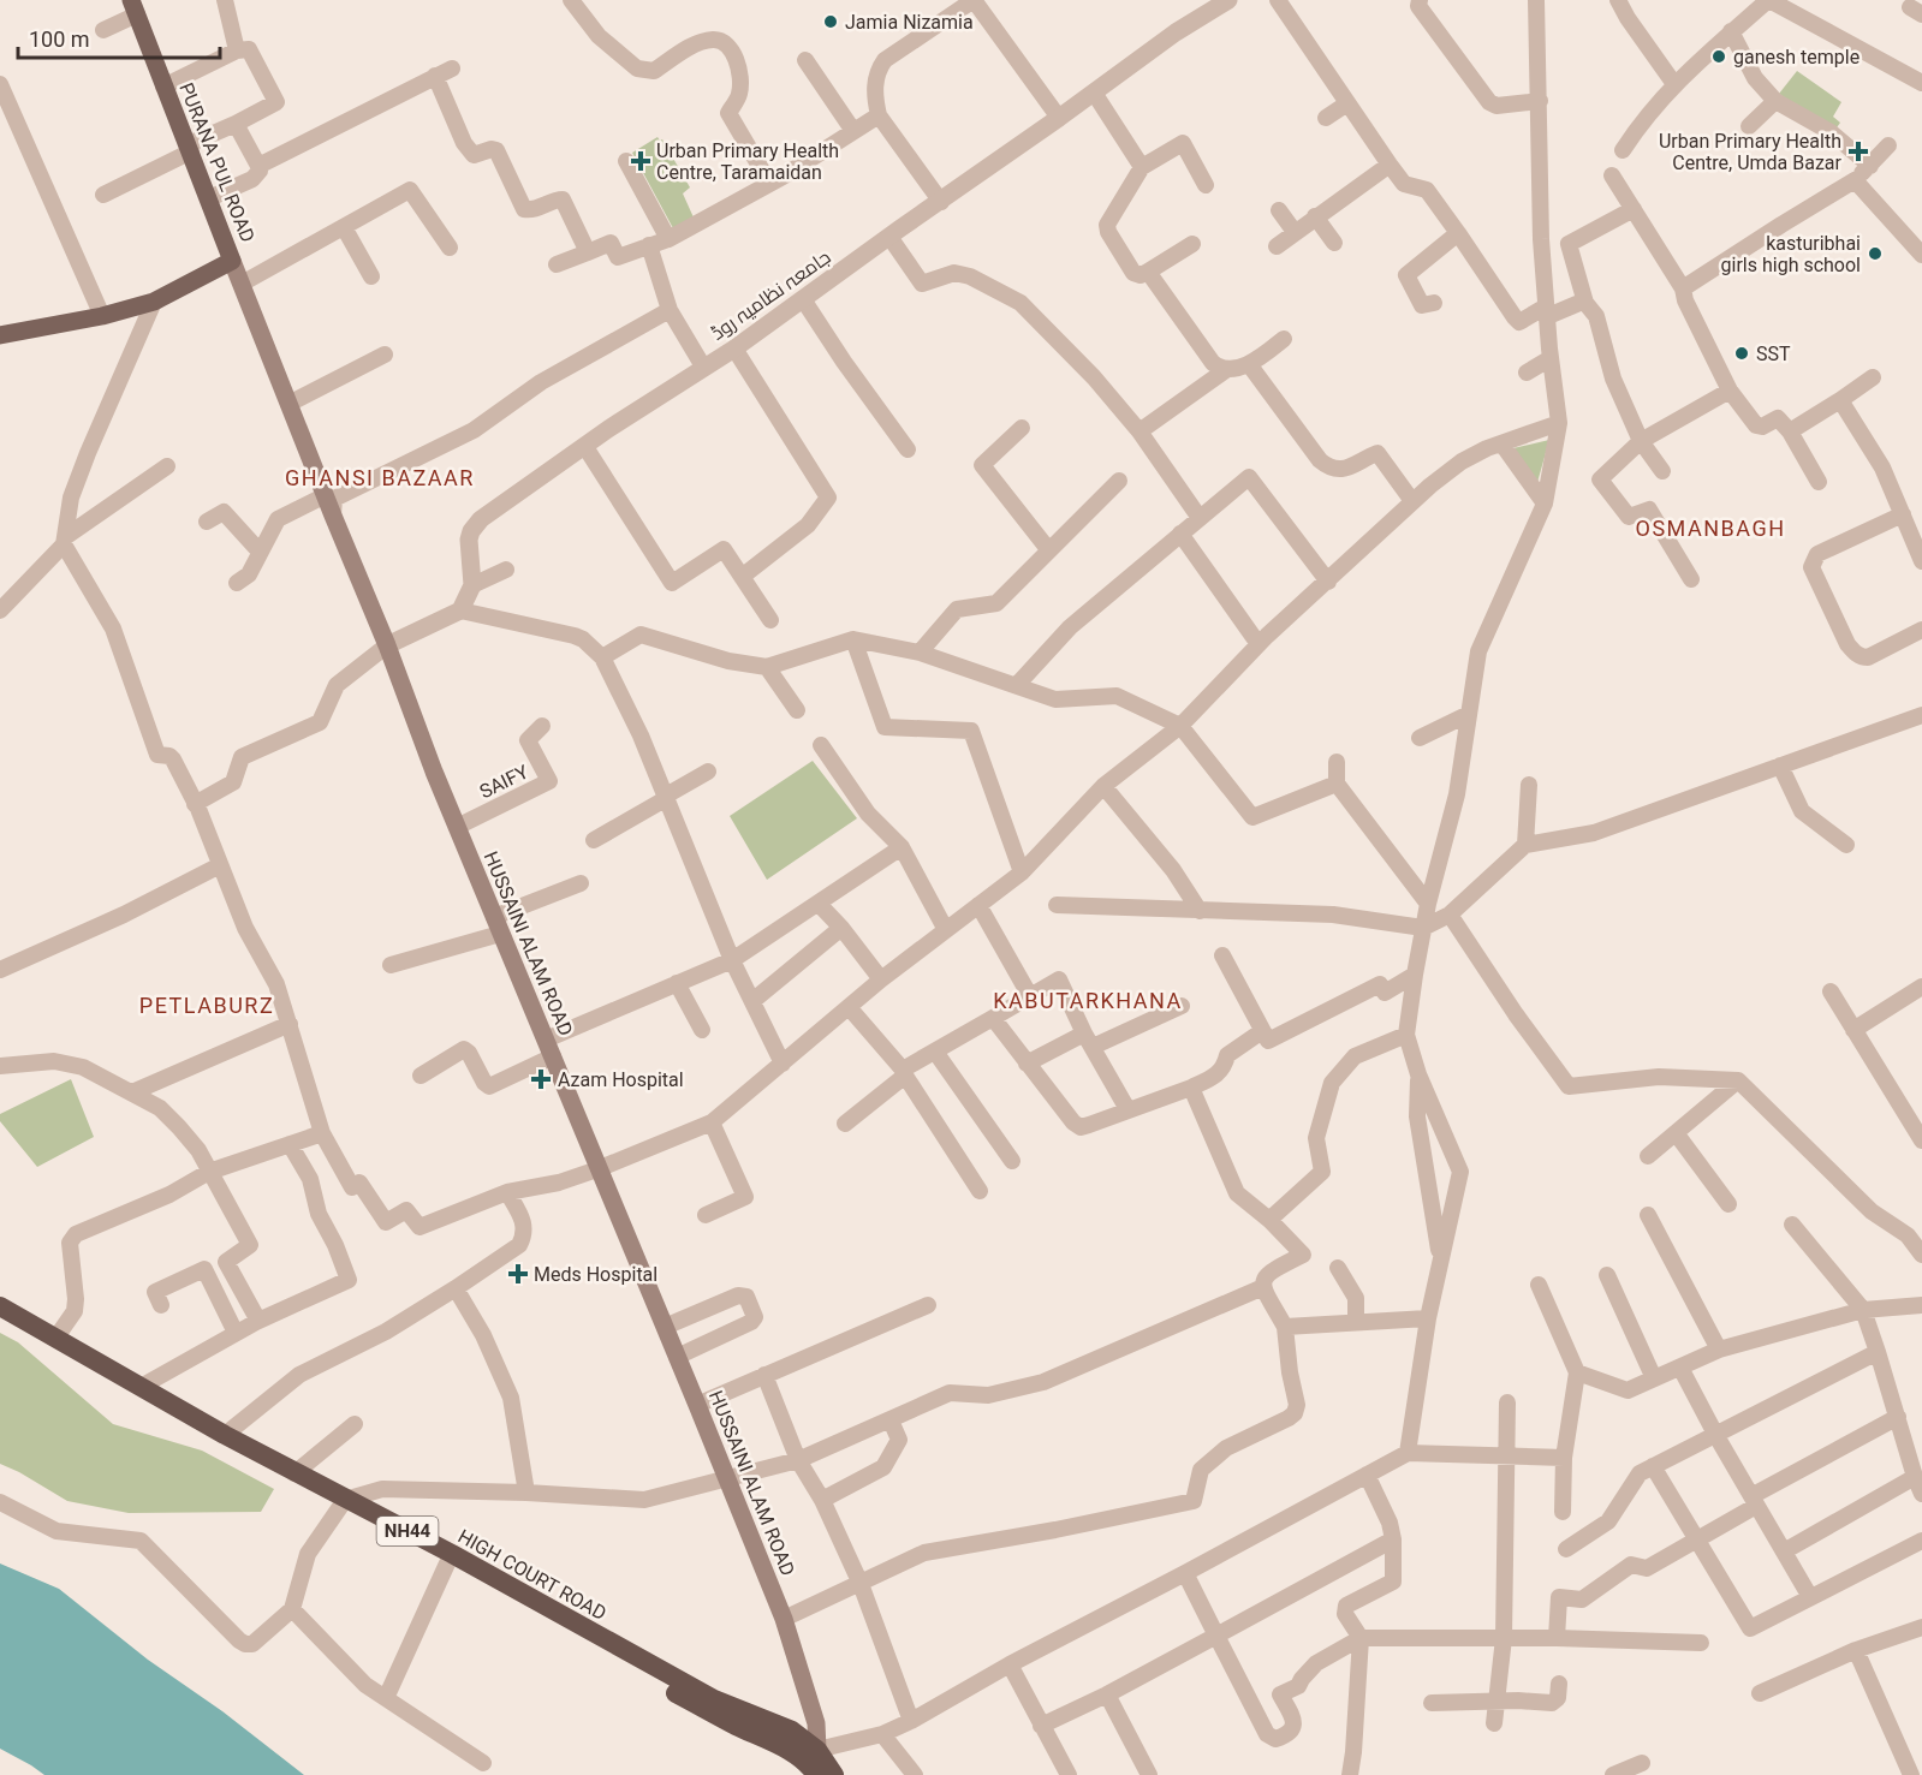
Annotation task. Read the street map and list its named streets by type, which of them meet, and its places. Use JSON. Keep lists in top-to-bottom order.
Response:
{
  "streets": {
    "highway": ["NH44", "HIGH COURT ROAD"],
    "main road": ["PURANA PUL ROAD", "HUSSAINI ALAM ROAD"],
    "street": ["جامعہ نظامیہ روڈ", "SAIFY"]
  },
  "crossings": [
    ["PURANA PUL ROAD", "HUSSAINI ALAM ROAD"],
    ["SAIFY", "HUSSAINI ALAM ROAD"],
    ["HUSSAINI ALAM ROAD", "NH44"],
    ["HUSSAINI ALAM ROAD", "HIGH COURT ROAD"],
    ["NH44", "HIGH COURT ROAD"]
  ],
  "districts": [
    "GHANSI BAZAAR",
    "OSMANBAGH",
    "KABUTARKHANA",
    "PETLABURZ"
  ],
  "places": {
    "other": [
      "Jamia Nizamia",
      "ganesh temple",
      "kasturibhai girls high school",
      "SST"
    ],
    "health": [
      "Urban Primary Health Centre, Umda Bazar",
      "Urban Primary Health Centre, Taramaidan",
      "Azam Hospital",
      "Meds Hospital"
    ]
  },
  "scale_bar": "100 m"
}
